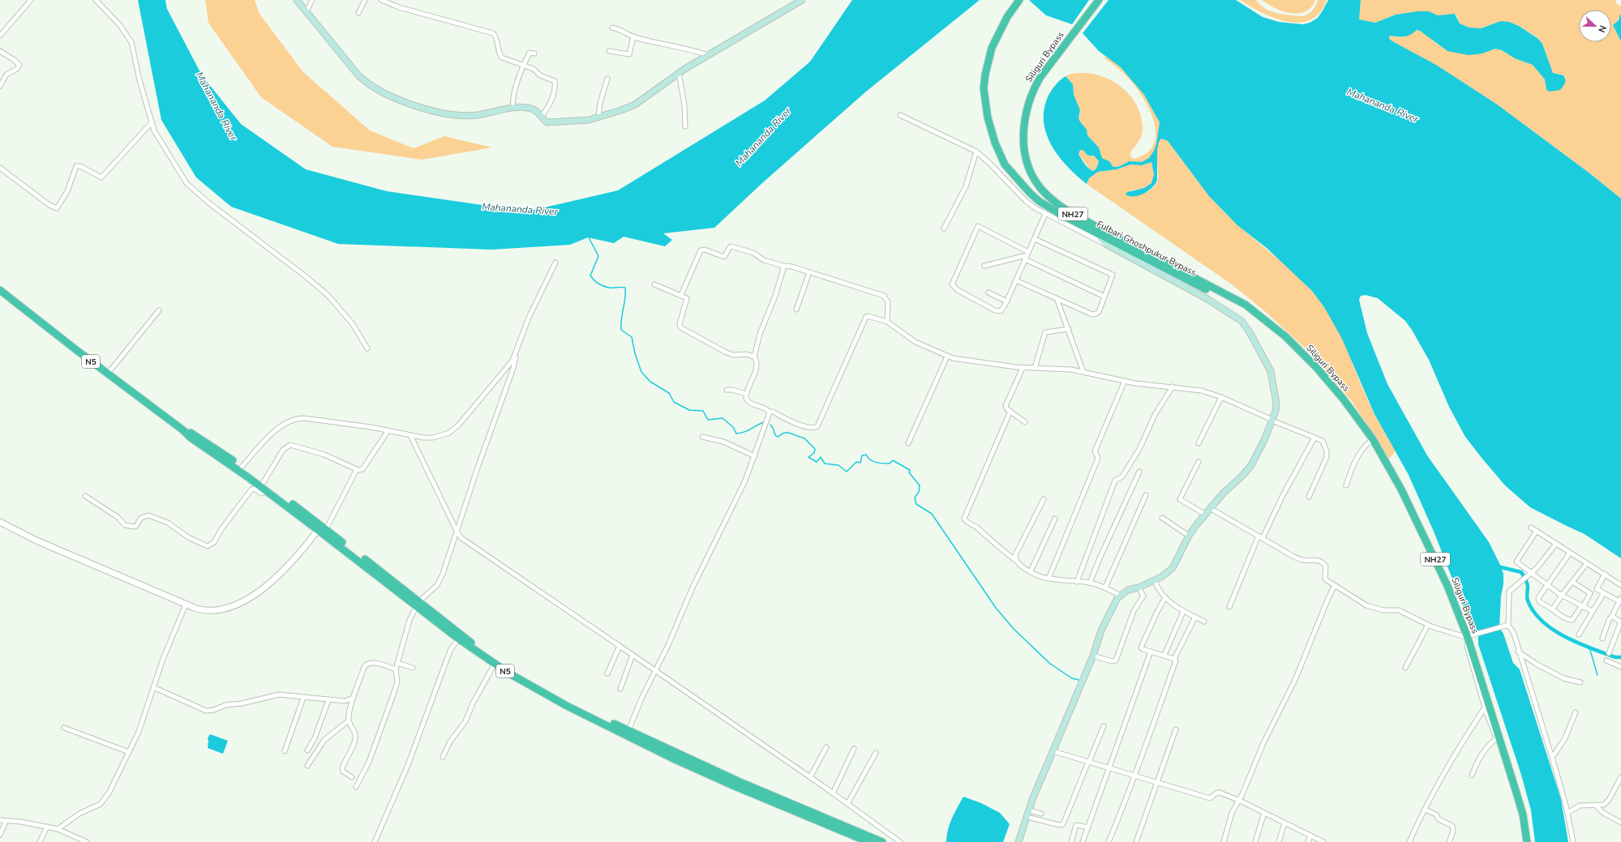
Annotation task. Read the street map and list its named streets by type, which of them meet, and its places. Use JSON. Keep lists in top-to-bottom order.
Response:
{
  "streets": {
    "highway": [
      "Siliguri Bypass",
      "NH27",
      "Fulbari Ghoshpukur Bypass",
      "N5"
    ]
  },
  "crossings": [
    ["Siliguri Bypass", "Fulbari Ghoshpukur Bypass"]
  ],
  "water": ["Mahananda River"],
  "north": "right"
}
